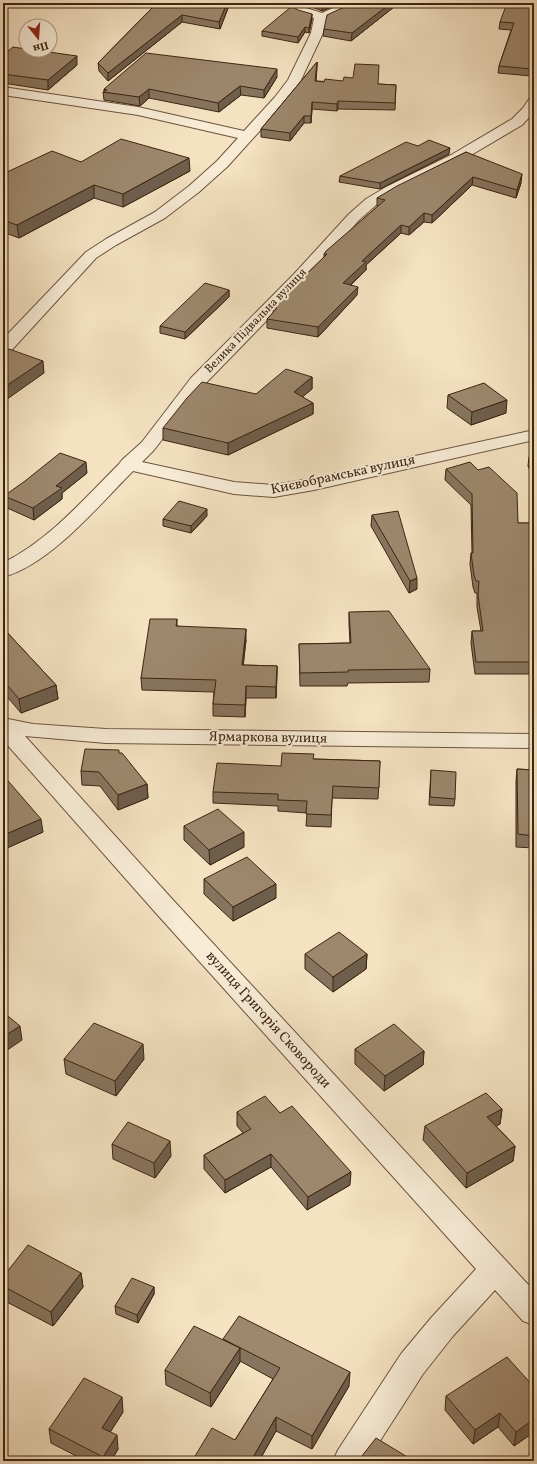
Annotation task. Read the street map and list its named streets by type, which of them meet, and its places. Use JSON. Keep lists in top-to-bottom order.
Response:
{
  "streets": {
    "street": [
      "Велика Підвальна вулиця",
      "Києвобрамська вулиця",
      "Ярмаркова вулиця",
      "вулиця Григорія Сковороди"
    ]
  },
  "crossings": [
    ["Велика Підвальна вулиця", "Києвобрамська вулиця"],
    ["Ярмаркова вулиця", "вулиця Григорія Сковороди"]
  ],
  "north": "bottom"
}
